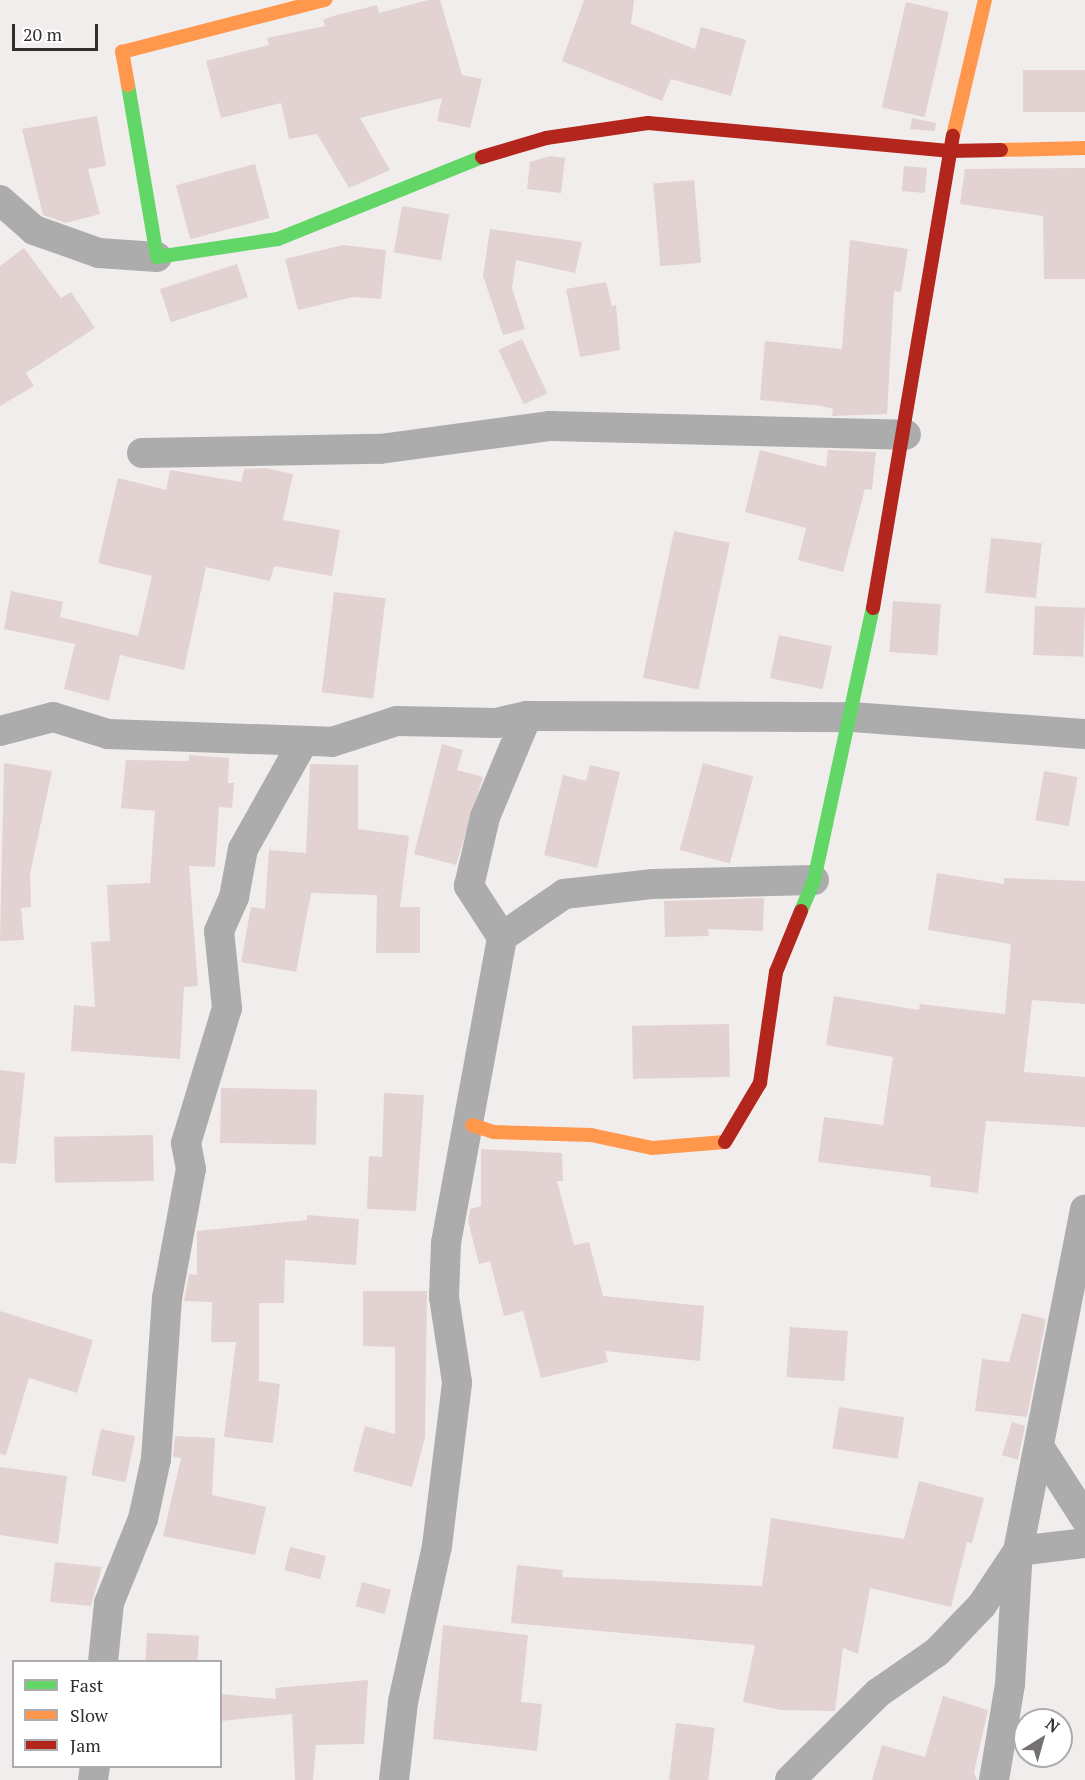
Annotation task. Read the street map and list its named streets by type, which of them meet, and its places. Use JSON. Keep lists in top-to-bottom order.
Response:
{
  "legend": ["Fast", "Slow", "Jam"],
  "scale_bar": "20 m",
  "north": "top right"
}
